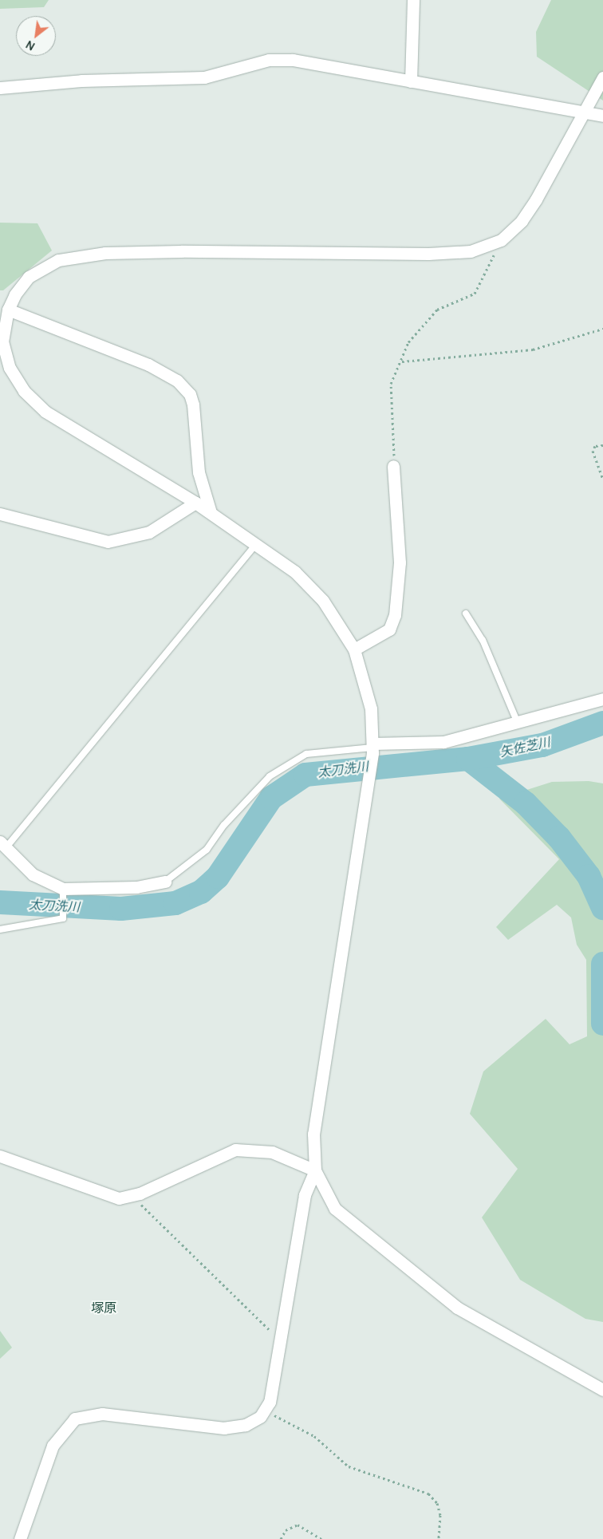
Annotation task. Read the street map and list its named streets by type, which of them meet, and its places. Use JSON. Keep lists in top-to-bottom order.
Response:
{
  "districts": ["塚原"],
  "water": ["矢佐芝川", "太刀洗川"],
  "north": "bottom left"
}
